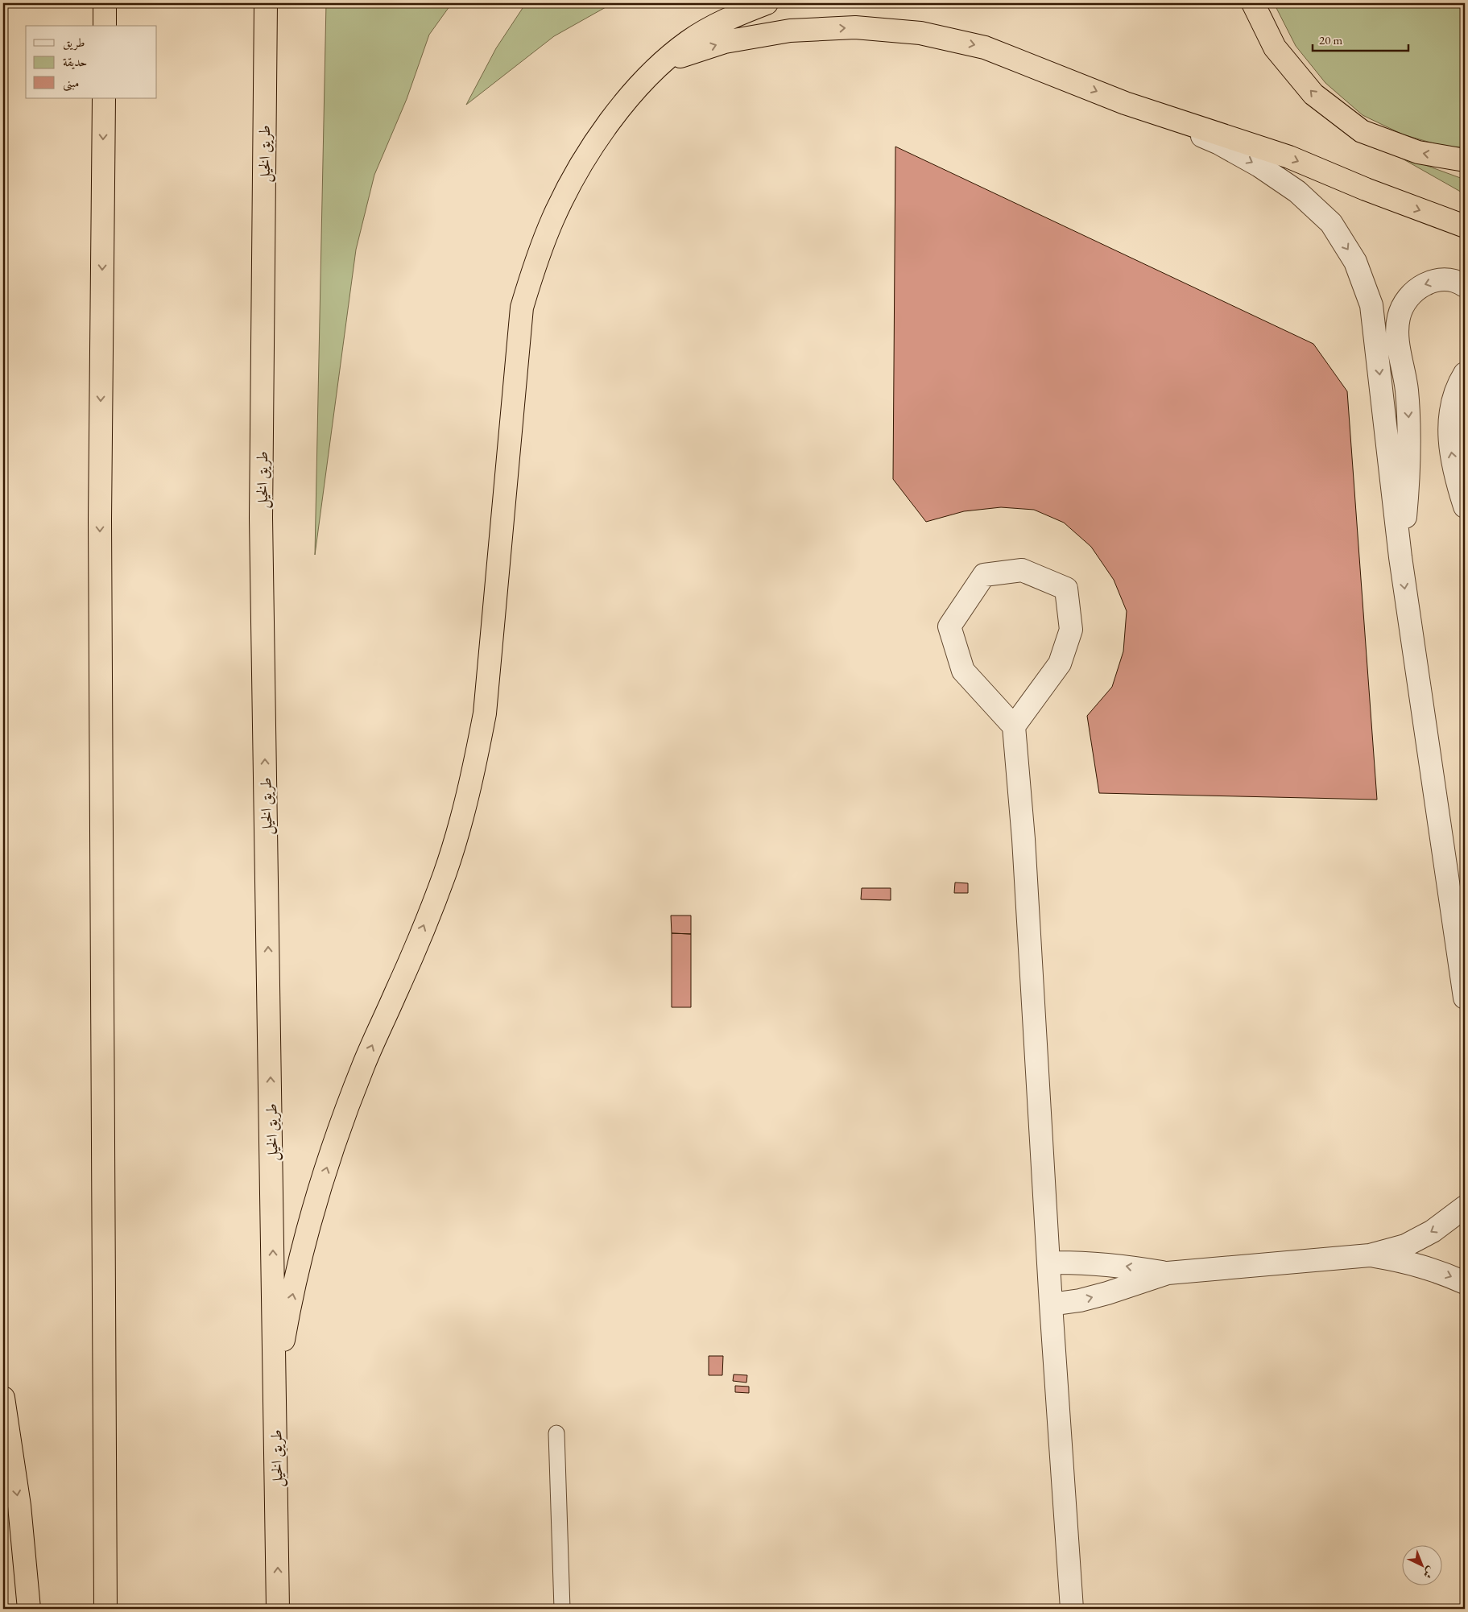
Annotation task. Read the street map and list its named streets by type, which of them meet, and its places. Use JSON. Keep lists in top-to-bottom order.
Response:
{
  "streets": {
    "highway": ["طريق الخيل"]
  },
  "legend": ["طريق", "حديقة", "مبنى"],
  "scale_bar": "20 m",
  "north": "bottom right"
}
